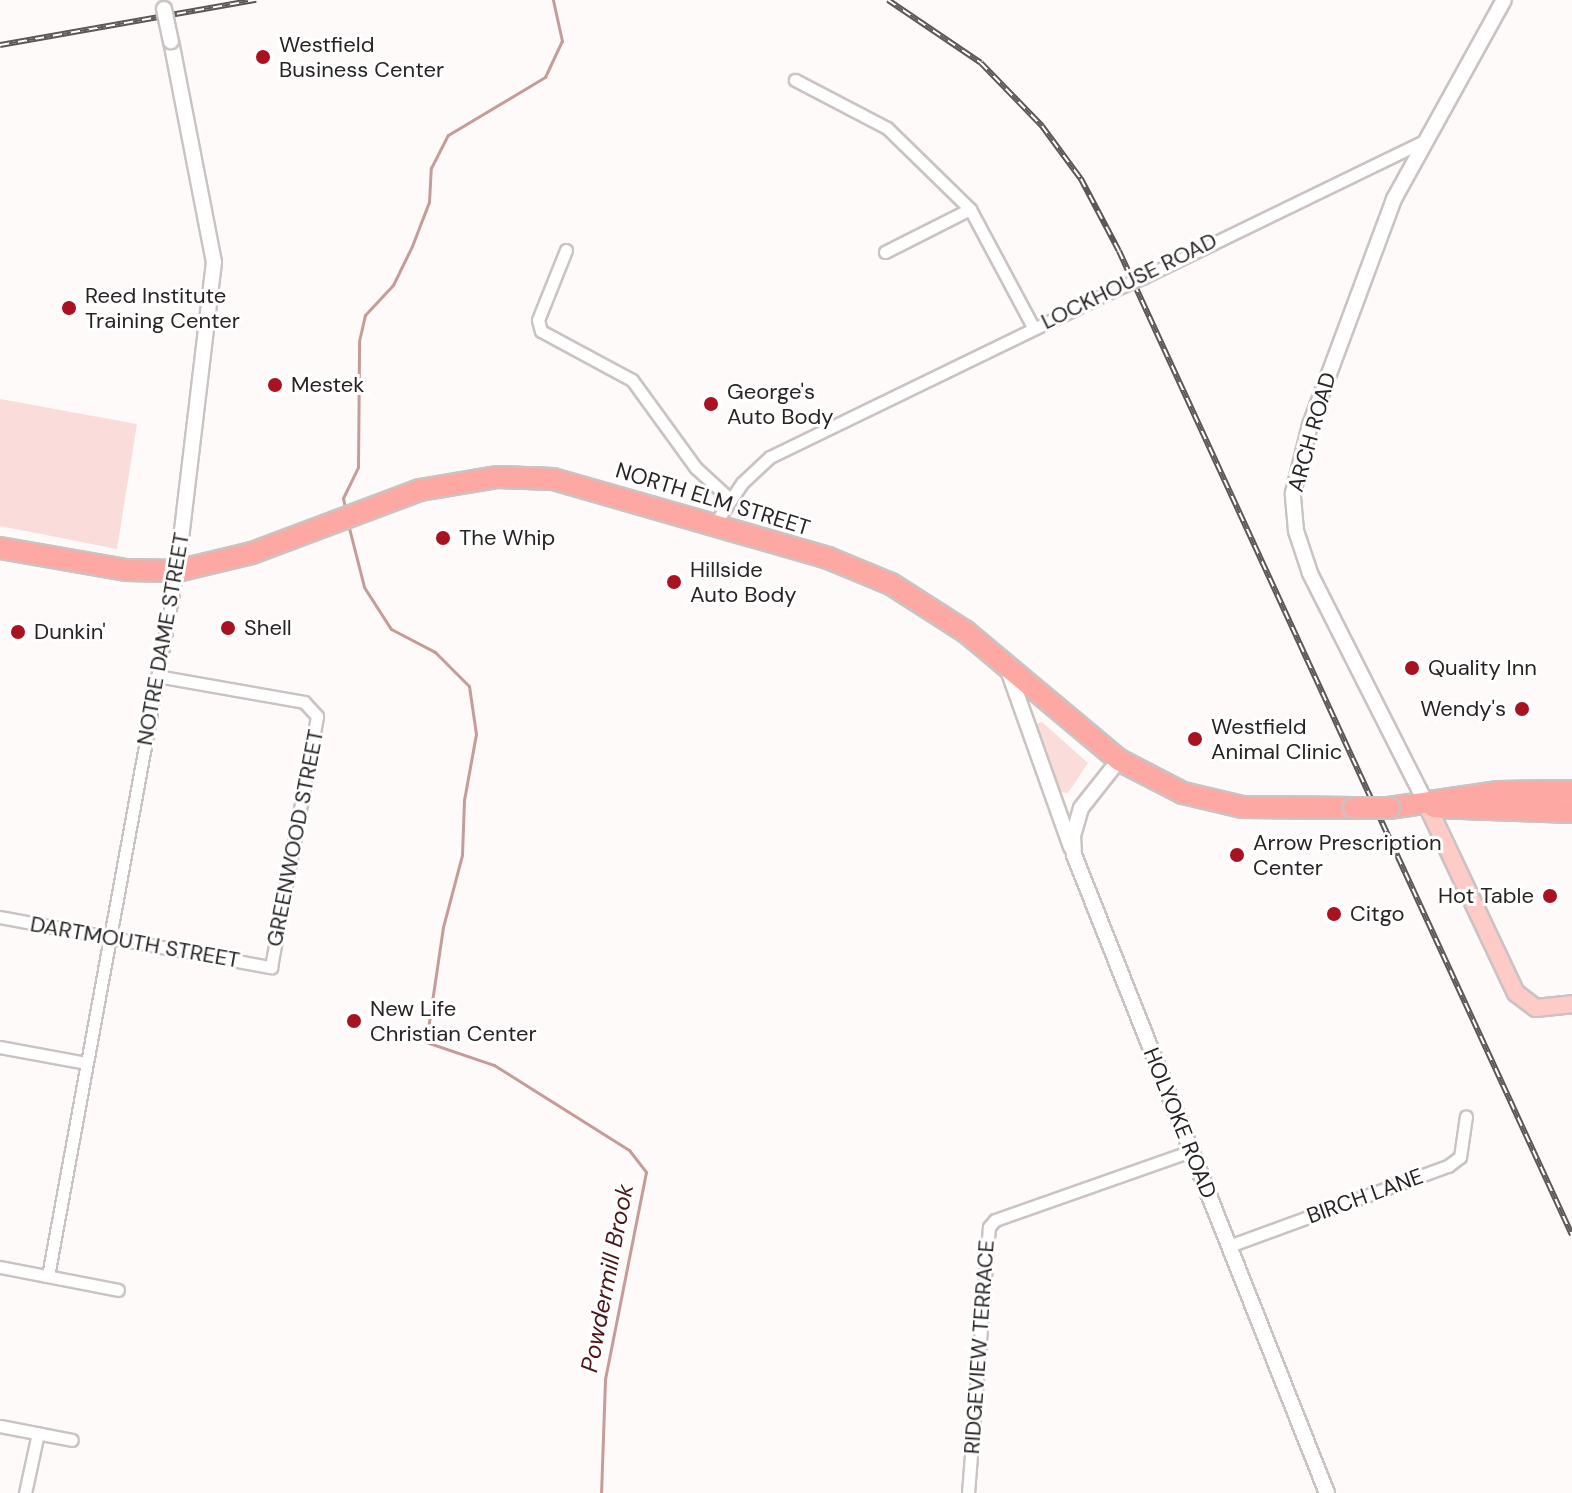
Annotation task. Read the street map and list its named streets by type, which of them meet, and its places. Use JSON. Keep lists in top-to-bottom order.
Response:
{
  "streets": {
    "highway": ["NORTH ELM STREET"],
    "street": [
      "LOCKHOUSE ROAD",
      "ARCH ROAD",
      "NOTRE DAME STREET",
      "GREENWOOD STREET",
      "DARTMOUTH STREET",
      "HOLYOKE ROAD",
      "BIRCH LANE",
      "RIDGEVIEW TERRACE"
    ]
  },
  "crossings": [
    ["LOCKHOUSE ROAD", "ARCH ROAD"],
    ["LOCKHOUSE ROAD", "NORTH ELM STREET"],
    ["ARCH ROAD", "NORTH ELM STREET"],
    ["NORTH ELM STREET", "NOTRE DAME STREET"],
    ["NORTH ELM STREET", "HOLYOKE ROAD"],
    ["NOTRE DAME STREET", "GREENWOOD STREET"],
    ["NOTRE DAME STREET", "DARTMOUTH STREET"],
    ["GREENWOOD STREET", "DARTMOUTH STREET"],
    ["HOLYOKE ROAD", "BIRCH LANE"],
    ["HOLYOKE ROAD", "RIDGEVIEW TERRACE"]
  ],
  "water": ["Powdermill Brook"],
  "places": [
    "Westfield Business Center",
    "Reed Institute Training Center",
    "Mestek",
    "George's Auto Body",
    "The Whip",
    "Hillside Auto Body",
    "Shell",
    "Dunkin'",
    "Quality Inn",
    "Wendy's",
    "Westfield Animal Clinic",
    "Arrow Prescription Center",
    "Hot Table",
    "Citgo",
    "New Life Christian Center"
  ]
}
